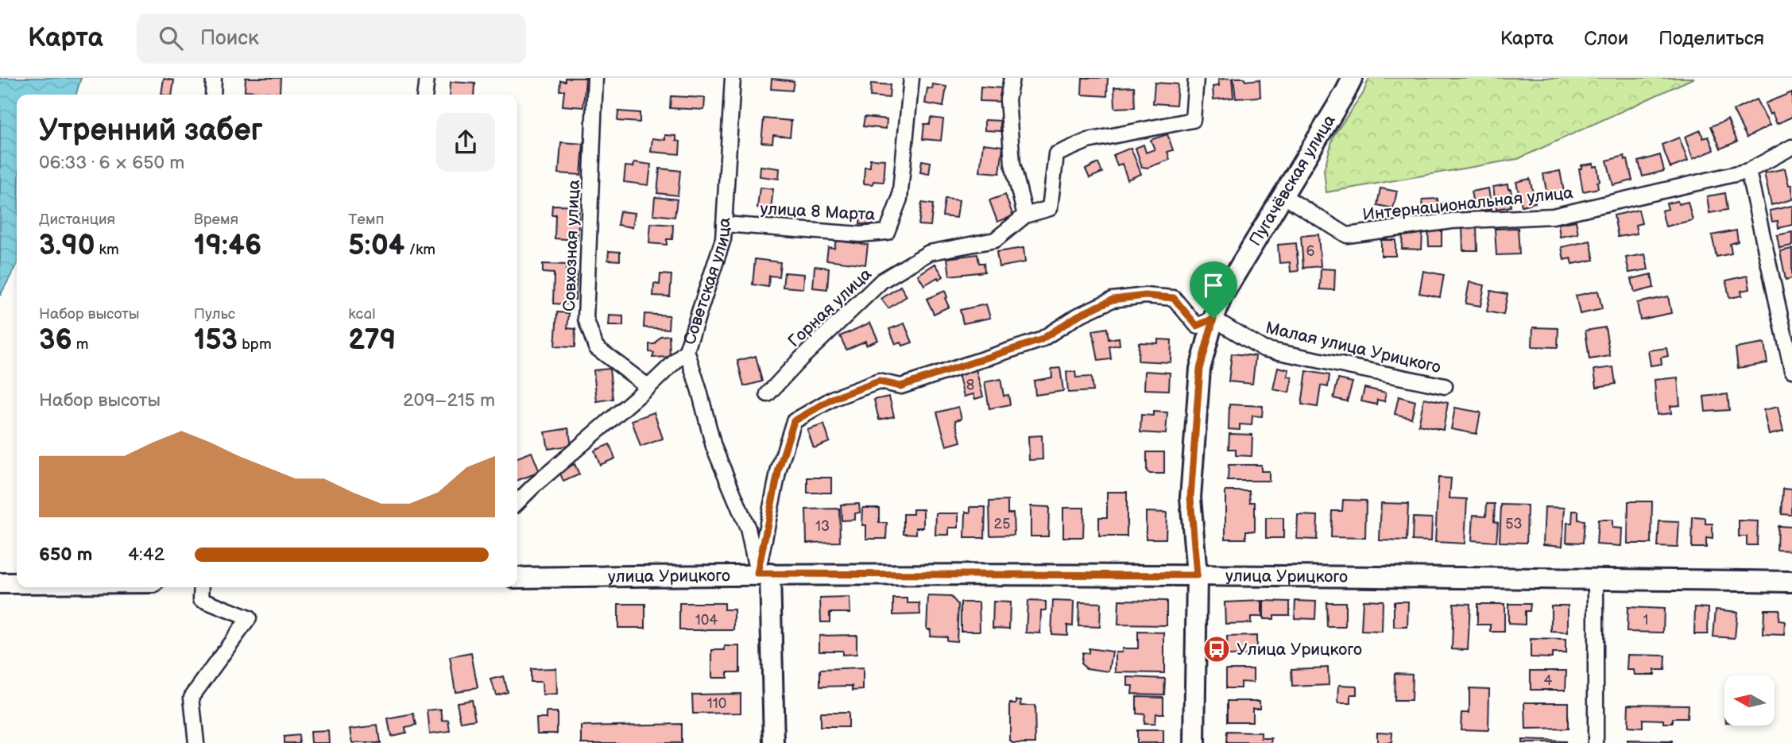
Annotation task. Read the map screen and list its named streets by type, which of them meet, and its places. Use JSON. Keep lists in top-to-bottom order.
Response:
{
  "streets": {
    "main road": ["Пугачёвская улица", "улица Урицкого"],
    "street": [
      "Интернациональная улица",
      "улица 8 Марта",
      "Совхозная улица",
      "Советская улица",
      "Горная улица",
      "Малая улица Урицкого"
    ]
  },
  "crossings": [
    ["Пугачёвская улица", "Интернациональная улица"],
    ["Пугачёвская улица", "Малая улица Урицкого"],
    ["Пугачёвская улица", "улица Урицкого"],
    ["улица 8 Марта", "Советская улица"],
    ["Совхозная улица", "Советская улица"]
  ],
  "places": {
    "bus stop": ["Улица Урицкого"]
  },
  "house_numbers": [
    "6",
    "8",
    "25",
    "53",
    "13",
    "104",
    "1",
    "4",
    "110"
  ],
  "north": "left",
  "page": {
    "header": "Карта",
    "search": "Поиск",
    "nav": ["Карта", "Слои", "Поделиться"],
    "heading": ["Утренний забег", "06:33 · 6 × 650 m"],
    "stats": [
      ["Дистанция", "3.90 km"],
      ["Время", "19:46"],
      ["Темп", "5:04 /km"],
      ["Набор высоты", "36 m"],
      ["Пульс", "153 bpm"],
      ["kcal", "279"]
    ],
    "chart": ["Набор высоты", "209–215 m"],
    "list": [
      {
        "name": "650 m",
        "note": "4:42"
      }
    ]
  }
}
